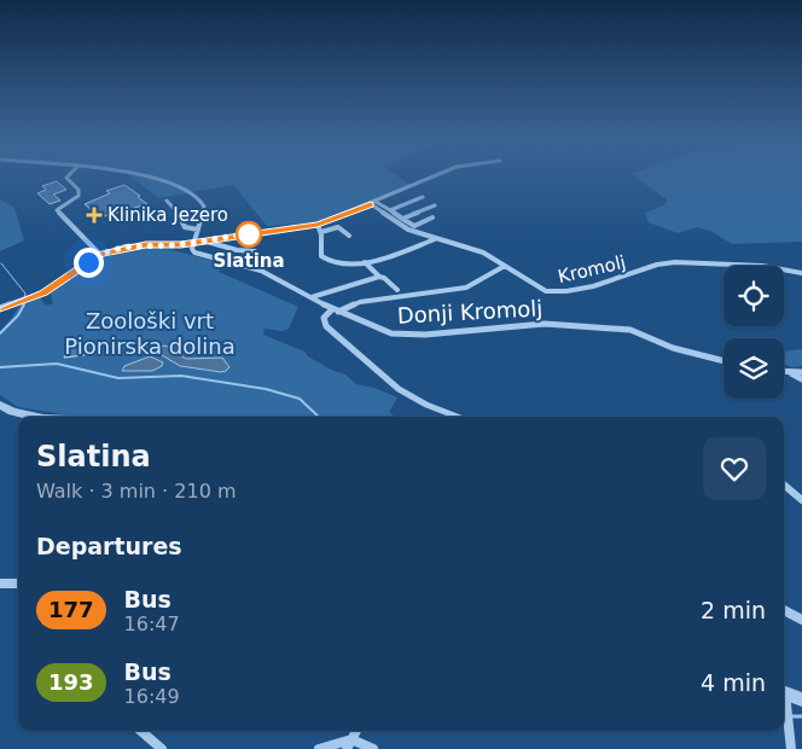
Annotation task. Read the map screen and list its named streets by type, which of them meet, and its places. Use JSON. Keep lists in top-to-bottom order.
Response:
{
  "streets": {
    "street": ["Kromolj", "Donji Kromolj"]
  },
  "parks": ["Zoološki vrt Pionirska dolina"],
  "places": {
    "health": ["Klinika Jezero"],
    "other": ["Slatina"]
  },
  "lines": ["bus line 177"],
  "page": {
    "heading": [
      ["Slatina", "Walk · 3 min · 210 m"],
      "Departures"
    ],
    "list": [
      {
        "mark": "177",
        "name": "Bus",
        "note": "16:47",
        "value": "2 min"
      },
      {
        "mark": "193",
        "name": "Bus",
        "note": "16:49",
        "value": "4 min"
      }
    ]
  }
}
